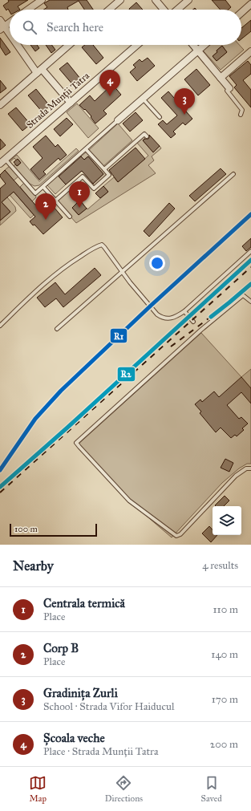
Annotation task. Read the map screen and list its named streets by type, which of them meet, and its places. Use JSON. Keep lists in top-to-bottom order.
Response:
{
  "streets": {
    "street": ["Strada Munții Tatra"]
  },
  "lines": ["transit line R1", "transit line R2"],
  "scale_bar": "100 m",
  "page": {
    "search": "Search here",
    "pins": [
      "4",
      "3",
      "1",
      "2"
    ],
    "scale": "100 m",
    "heading": ["Nearby", "4 results"],
    "list": [
      {
        "mark": "1",
        "name": "Centrala termică",
        "note": "Place",
        "value": "110 m"
      },
      {
        "mark": "2",
        "name": "Corp B",
        "note": "Place",
        "value": "140 m"
      },
      {
        "mark": "3",
        "name": "Gradinița Zurli",
        "note": "School · Strada Vifor Haiducul",
        "value": "170 m"
      },
      {
        "mark": "4",
        "name": "Școala veche",
        "note": "Place · Strada Munții Tatra",
        "value": "200 m"
      }
    ],
    "nav": ["Map", "Directions", "Saved"]
  }
}
